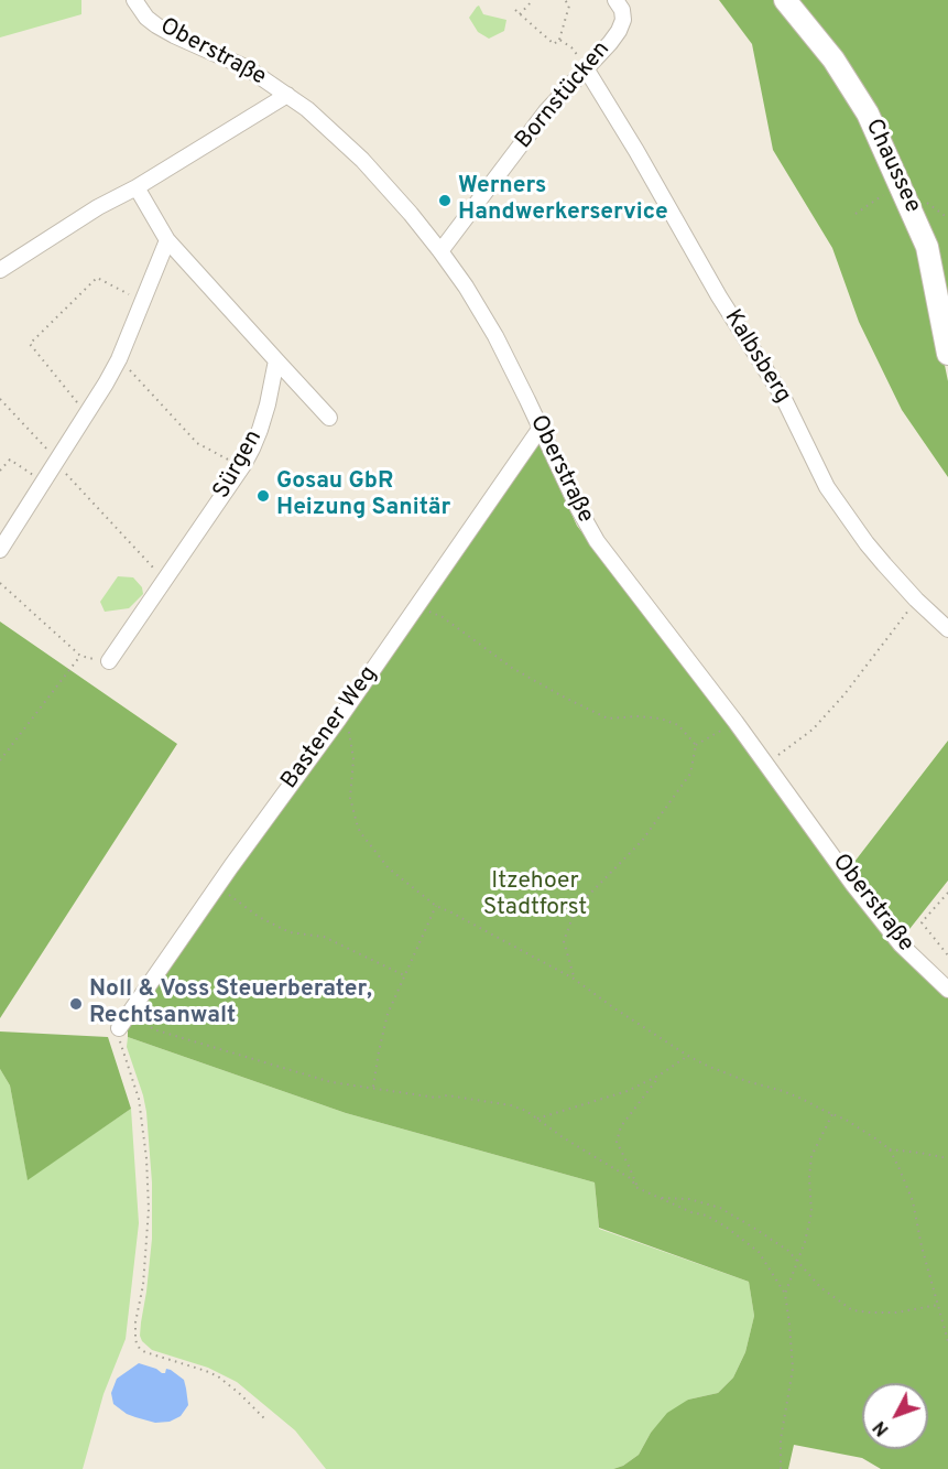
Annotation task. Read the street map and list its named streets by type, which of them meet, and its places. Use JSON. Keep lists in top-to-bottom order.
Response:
{
  "streets": {
    "street": [
      "Oberstraße",
      "Bornstücken",
      "Chaussee",
      "Kalbsberg",
      "Sürgen",
      "Bastener Weg"
    ]
  },
  "crossings": [
    ["Oberstraße", "Bornstücken"],
    ["Oberstraße", "Bastener Weg"],
    ["Bornstücken", "Kalbsberg"]
  ],
  "parks": ["Itzehoer Stadtforst"],
  "places": ["Werners Handwerkerservice", "Gosau GbR Heizung Sanitär", "Noll & Voss Steuerberater, Rechtsanwalt"],
  "north": "bottom left"
}
